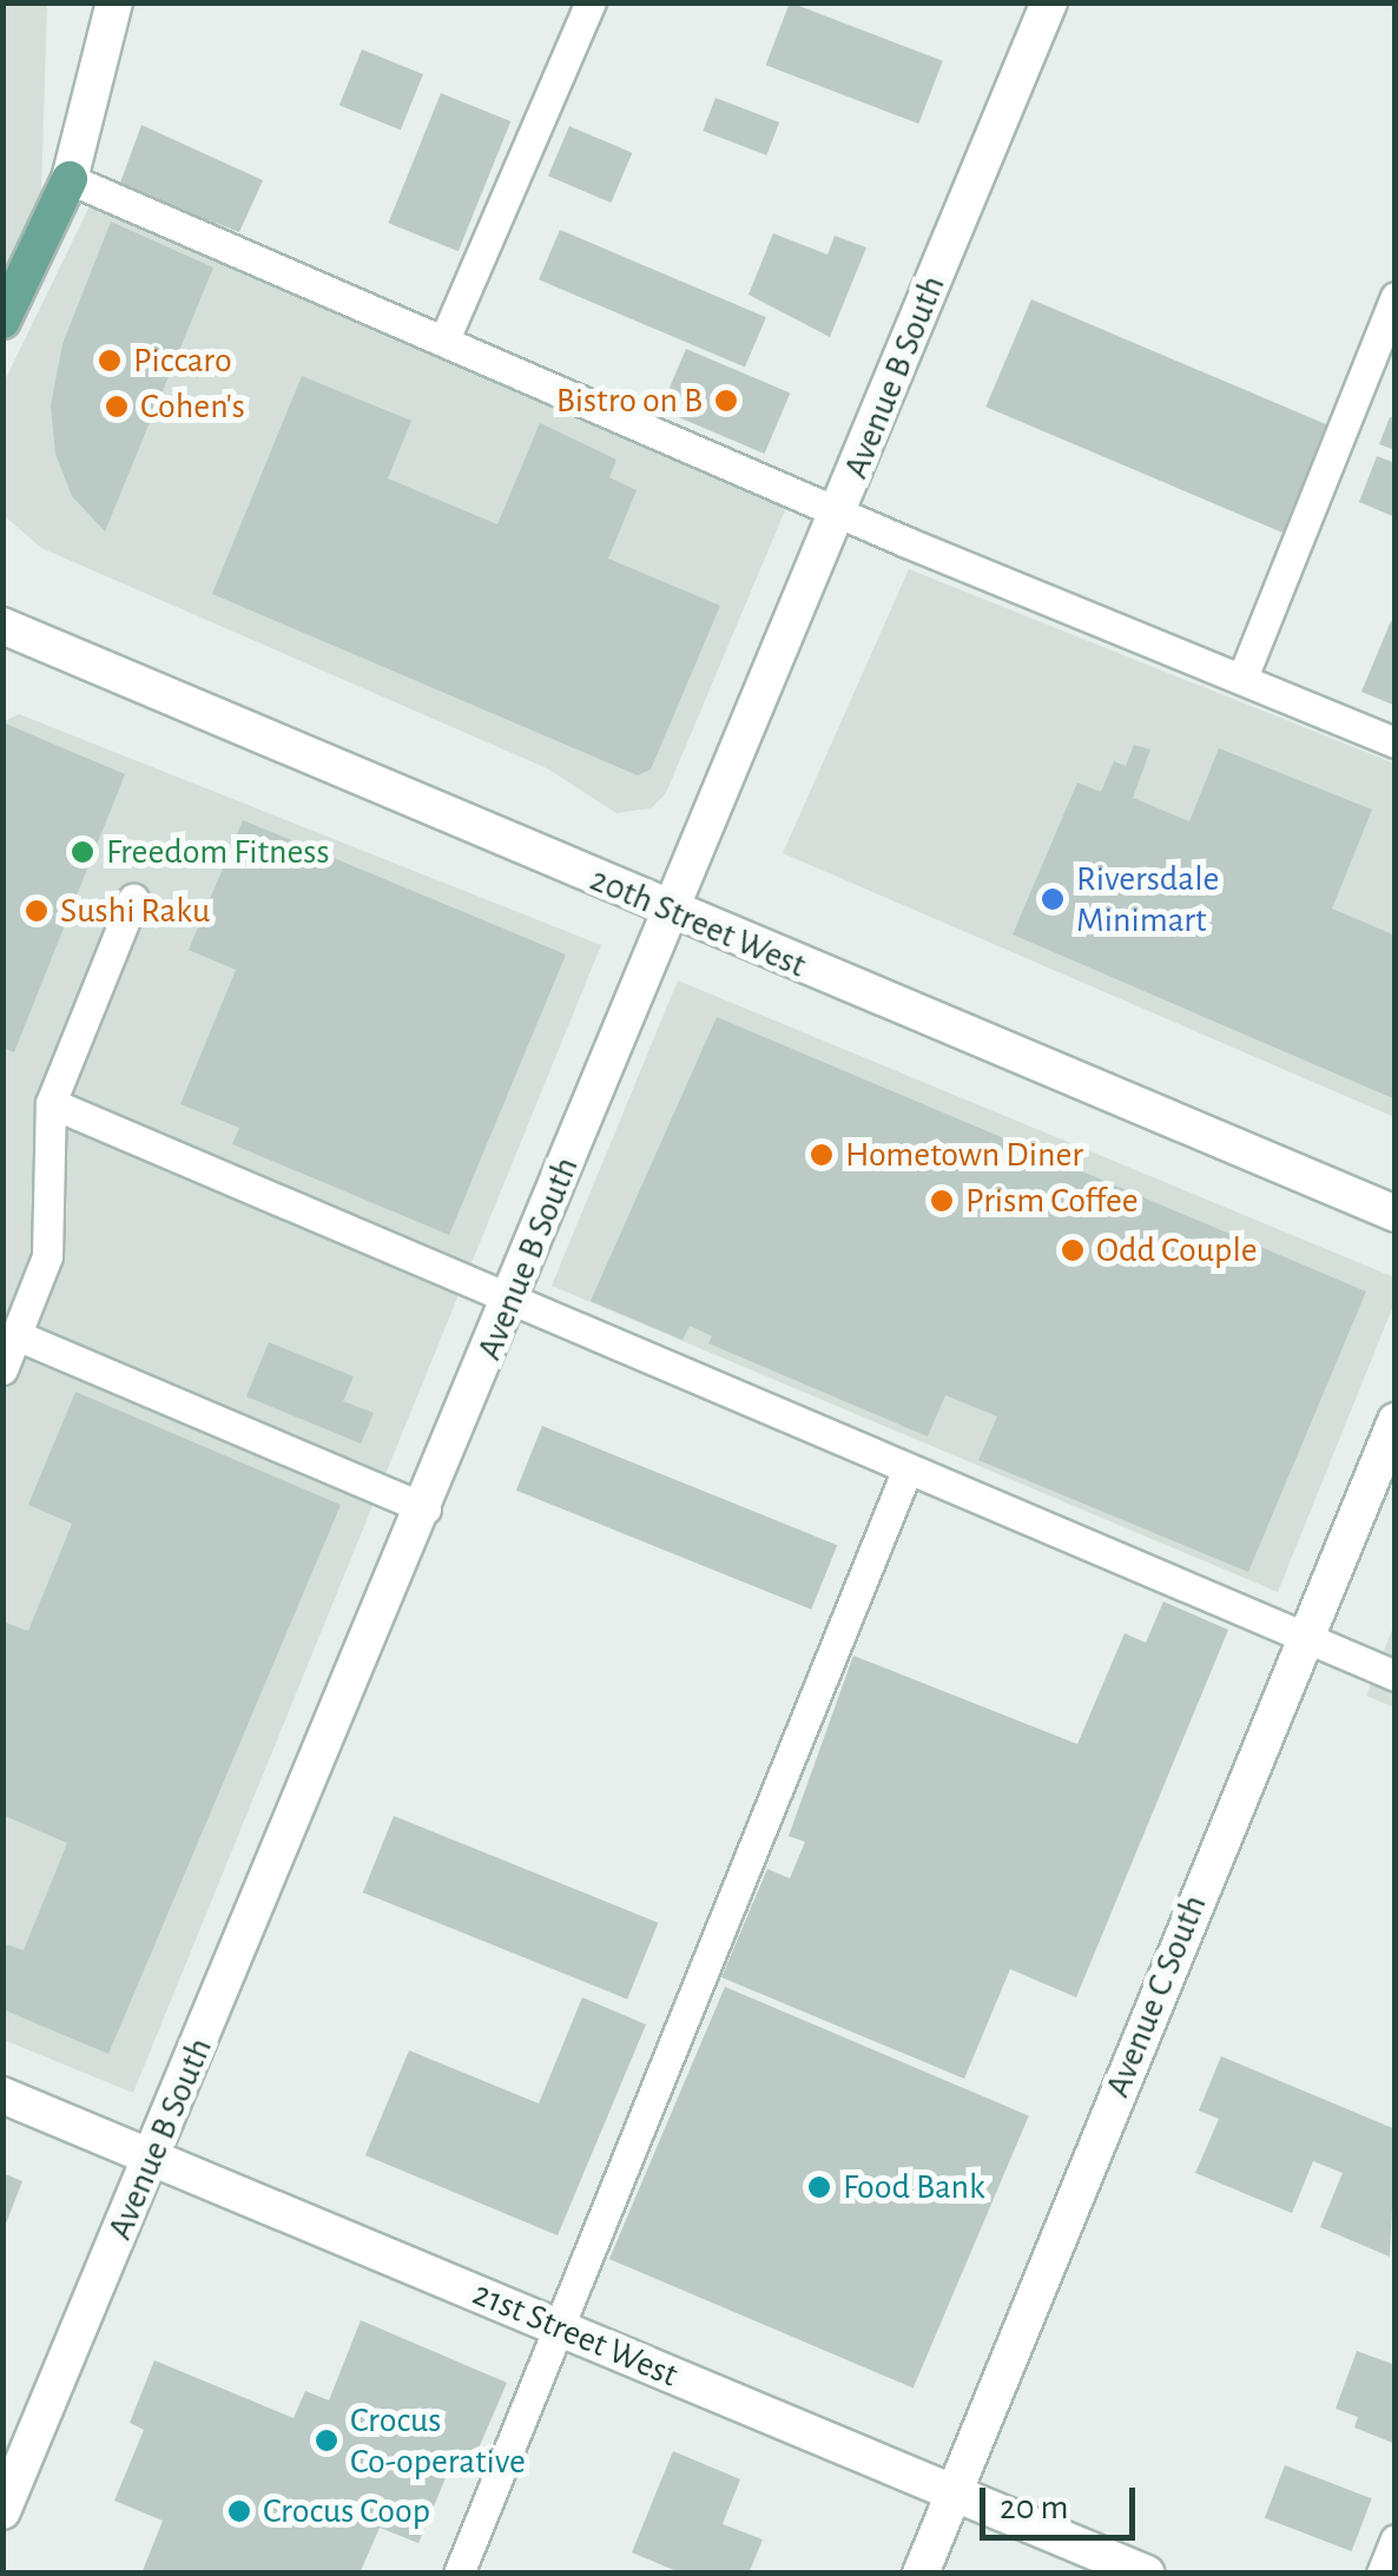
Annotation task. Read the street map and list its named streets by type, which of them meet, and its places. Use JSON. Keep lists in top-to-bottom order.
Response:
{
  "streets": {
    "street": [
      "Avenue B South",
      "20th Street West",
      "Avenue C South",
      "21st Street West"
    ]
  },
  "crossings": [
    ["Avenue B South", "20th Street West"],
    ["Avenue B South", "21st Street West"],
    ["Avenue C South", "21st Street West"]
  ],
  "places": [
    "Piccaro",
    "Bistro on B",
    "Cohen's",
    "Freedom Fitness",
    "Riversdale Minimart",
    "Sushi Raku",
    "Hometown Diner",
    "Prism Coffee",
    "Odd Couple",
    "Food Bank",
    "Crocus Co-operative",
    "Crocus Coop"
  ],
  "scale_bar": "20 m"
}
